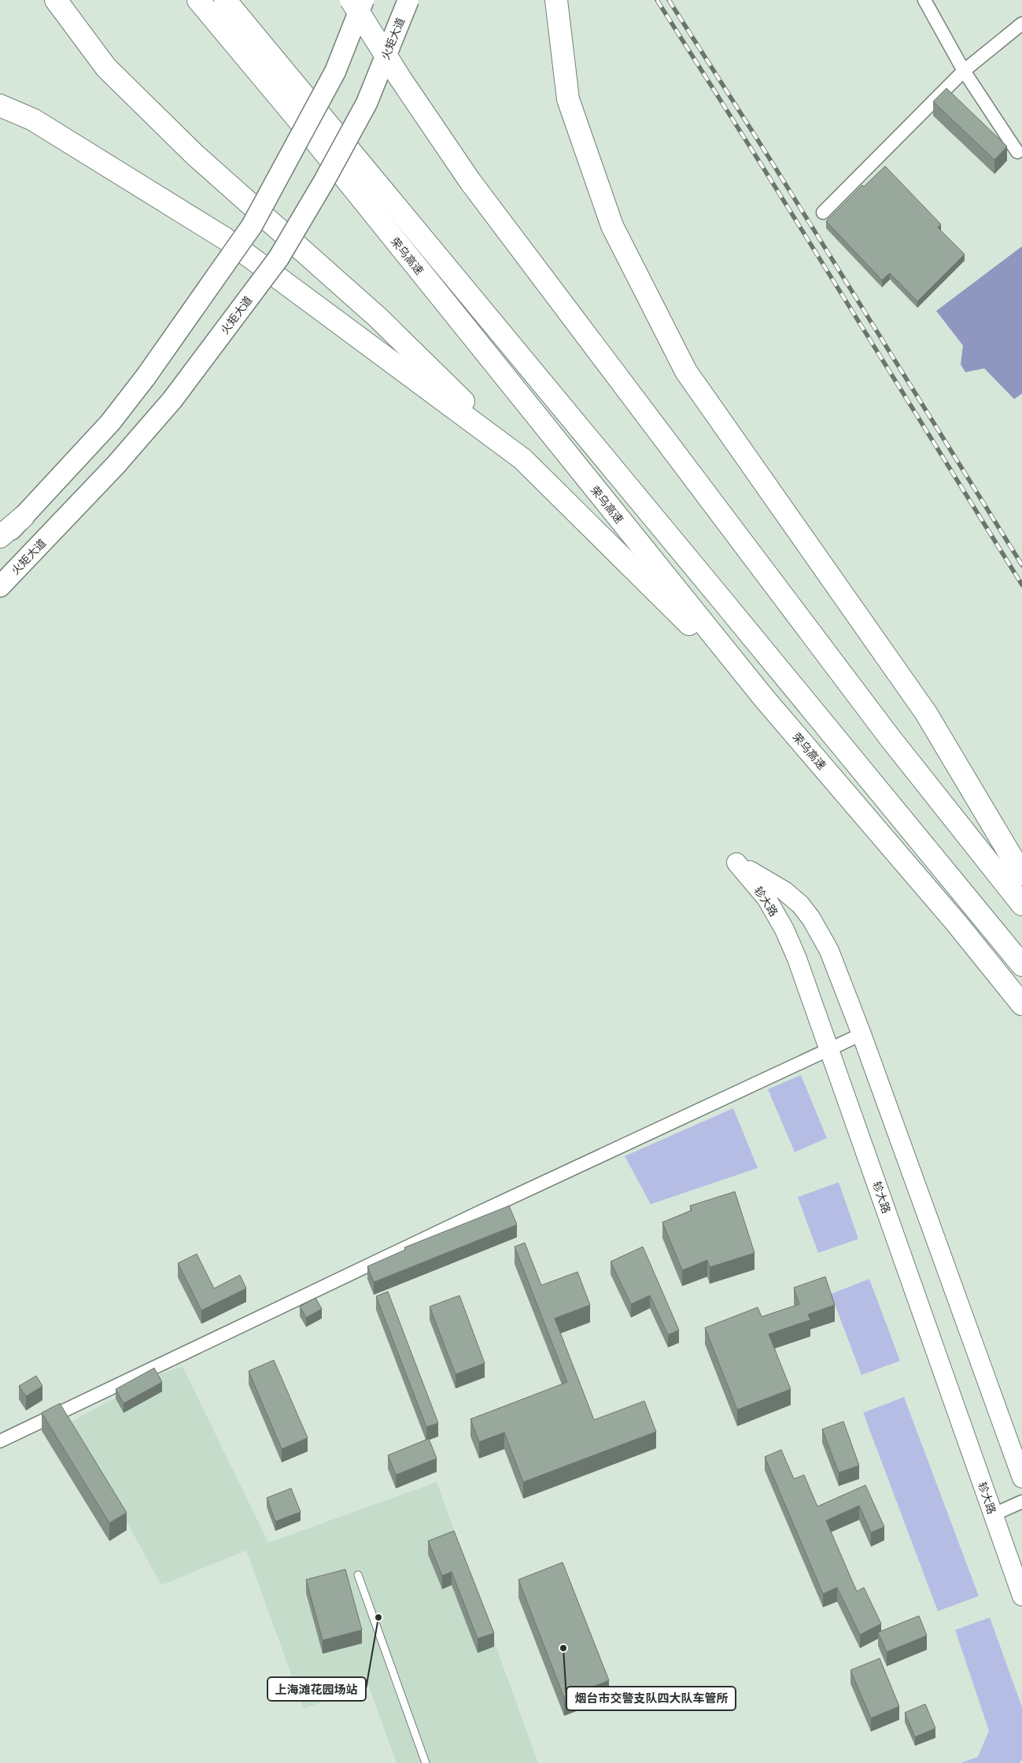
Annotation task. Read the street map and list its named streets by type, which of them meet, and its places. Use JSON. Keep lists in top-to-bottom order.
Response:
{
  "streets": {
    "highway": ["荣乌高速"],
    "main road": ["火矩大道", "轸大路"]
  },
  "places": ["上海滩花园场站", "烟台市交警支队四大队车管所"]
}
